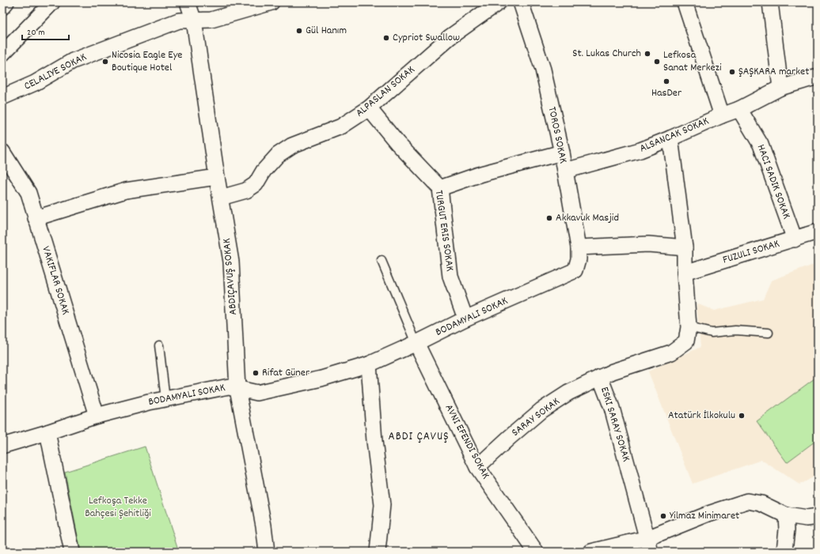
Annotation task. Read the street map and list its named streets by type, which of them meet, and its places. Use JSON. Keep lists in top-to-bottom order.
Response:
{
  "streets": {
    "street": [
      "CELALIYE SOKAK",
      "ALPASLAN SOKAK",
      "TOROS SOKAK",
      "ALSANCAK SOKAK",
      "TURGUT ERIS SOKAK",
      "FUZULI SOKAK",
      "ABDIÇAVUŞ SOKAK",
      "SARAY SOKAK",
      "ESKI SARAY SOKAK",
      "AVNI EFENDI SOKAK"
    ]
  },
  "crossings": [
    ["CELALIYE SOKAK", "ABDIÇAVUŞ SOKAK"],
    ["ALPASLAN SOKAK", "TURGUT ERIS SOKAK"],
    ["ALPASLAN SOKAK", "ABDIÇAVUŞ SOKAK"],
    ["TOROS SOKAK", "ALSANCAK SOKAK"],
    ["TOROS SOKAK", "TURGUT ERIS SOKAK"],
    ["ALSANCAK SOKAK", "ESKI SARAY SOKAK"],
    ["FUZULI SOKAK", "ESKI SARAY SOKAK"],
    ["SARAY SOKAK", "ESKI SARAY SOKAK"],
    ["SARAY SOKAK", "AVNI EFENDI SOKAK"]
  ],
  "districts": ["ABDI ÇAVUŞ"],
  "parks": ["Lefkoşa Tekke Bahçesi Şehitliği"],
  "places": [
    "Gül Hanım",
    "Cypriot Swallow",
    "St. Lukas Church",
    "Nicosia Eagle Eye Boutique Hotel",
    "Lefkosa Sanat Merkezi",
    "ŞAŞKARA market",
    "HasDer",
    "Akkavuk Masjid",
    "Rifat Güner",
    "Atatürk İlkokulu",
    "Yilmaz Minimaret"
  ],
  "scale_bar": "20 m"
}
